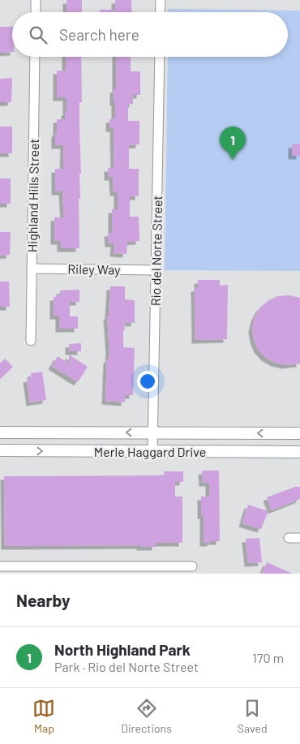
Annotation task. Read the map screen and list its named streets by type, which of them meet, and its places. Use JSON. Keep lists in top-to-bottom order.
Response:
{
  "streets": {
    "main road": ["Merle Haggard Drive"],
    "street": ["Highland Hills Street", "Rio del Norte Street", "Riley Way"]
  },
  "crossings": [
    ["Highland Hills Street", "Riley Way"],
    ["Rio del Norte Street", "Riley Way"],
    ["Rio del Norte Street", "Merle Haggard Drive"]
  ],
  "page": {
    "search": "Search here",
    "pins": "1",
    "heading": "Nearby",
    "list": [
      {
        "mark": "1",
        "name": "North Highland Park",
        "note": "Park · Rio del Norte Street",
        "value": "170 m"
      }
    ],
    "nav": ["Map", "Directions", "Saved"]
  }
}
